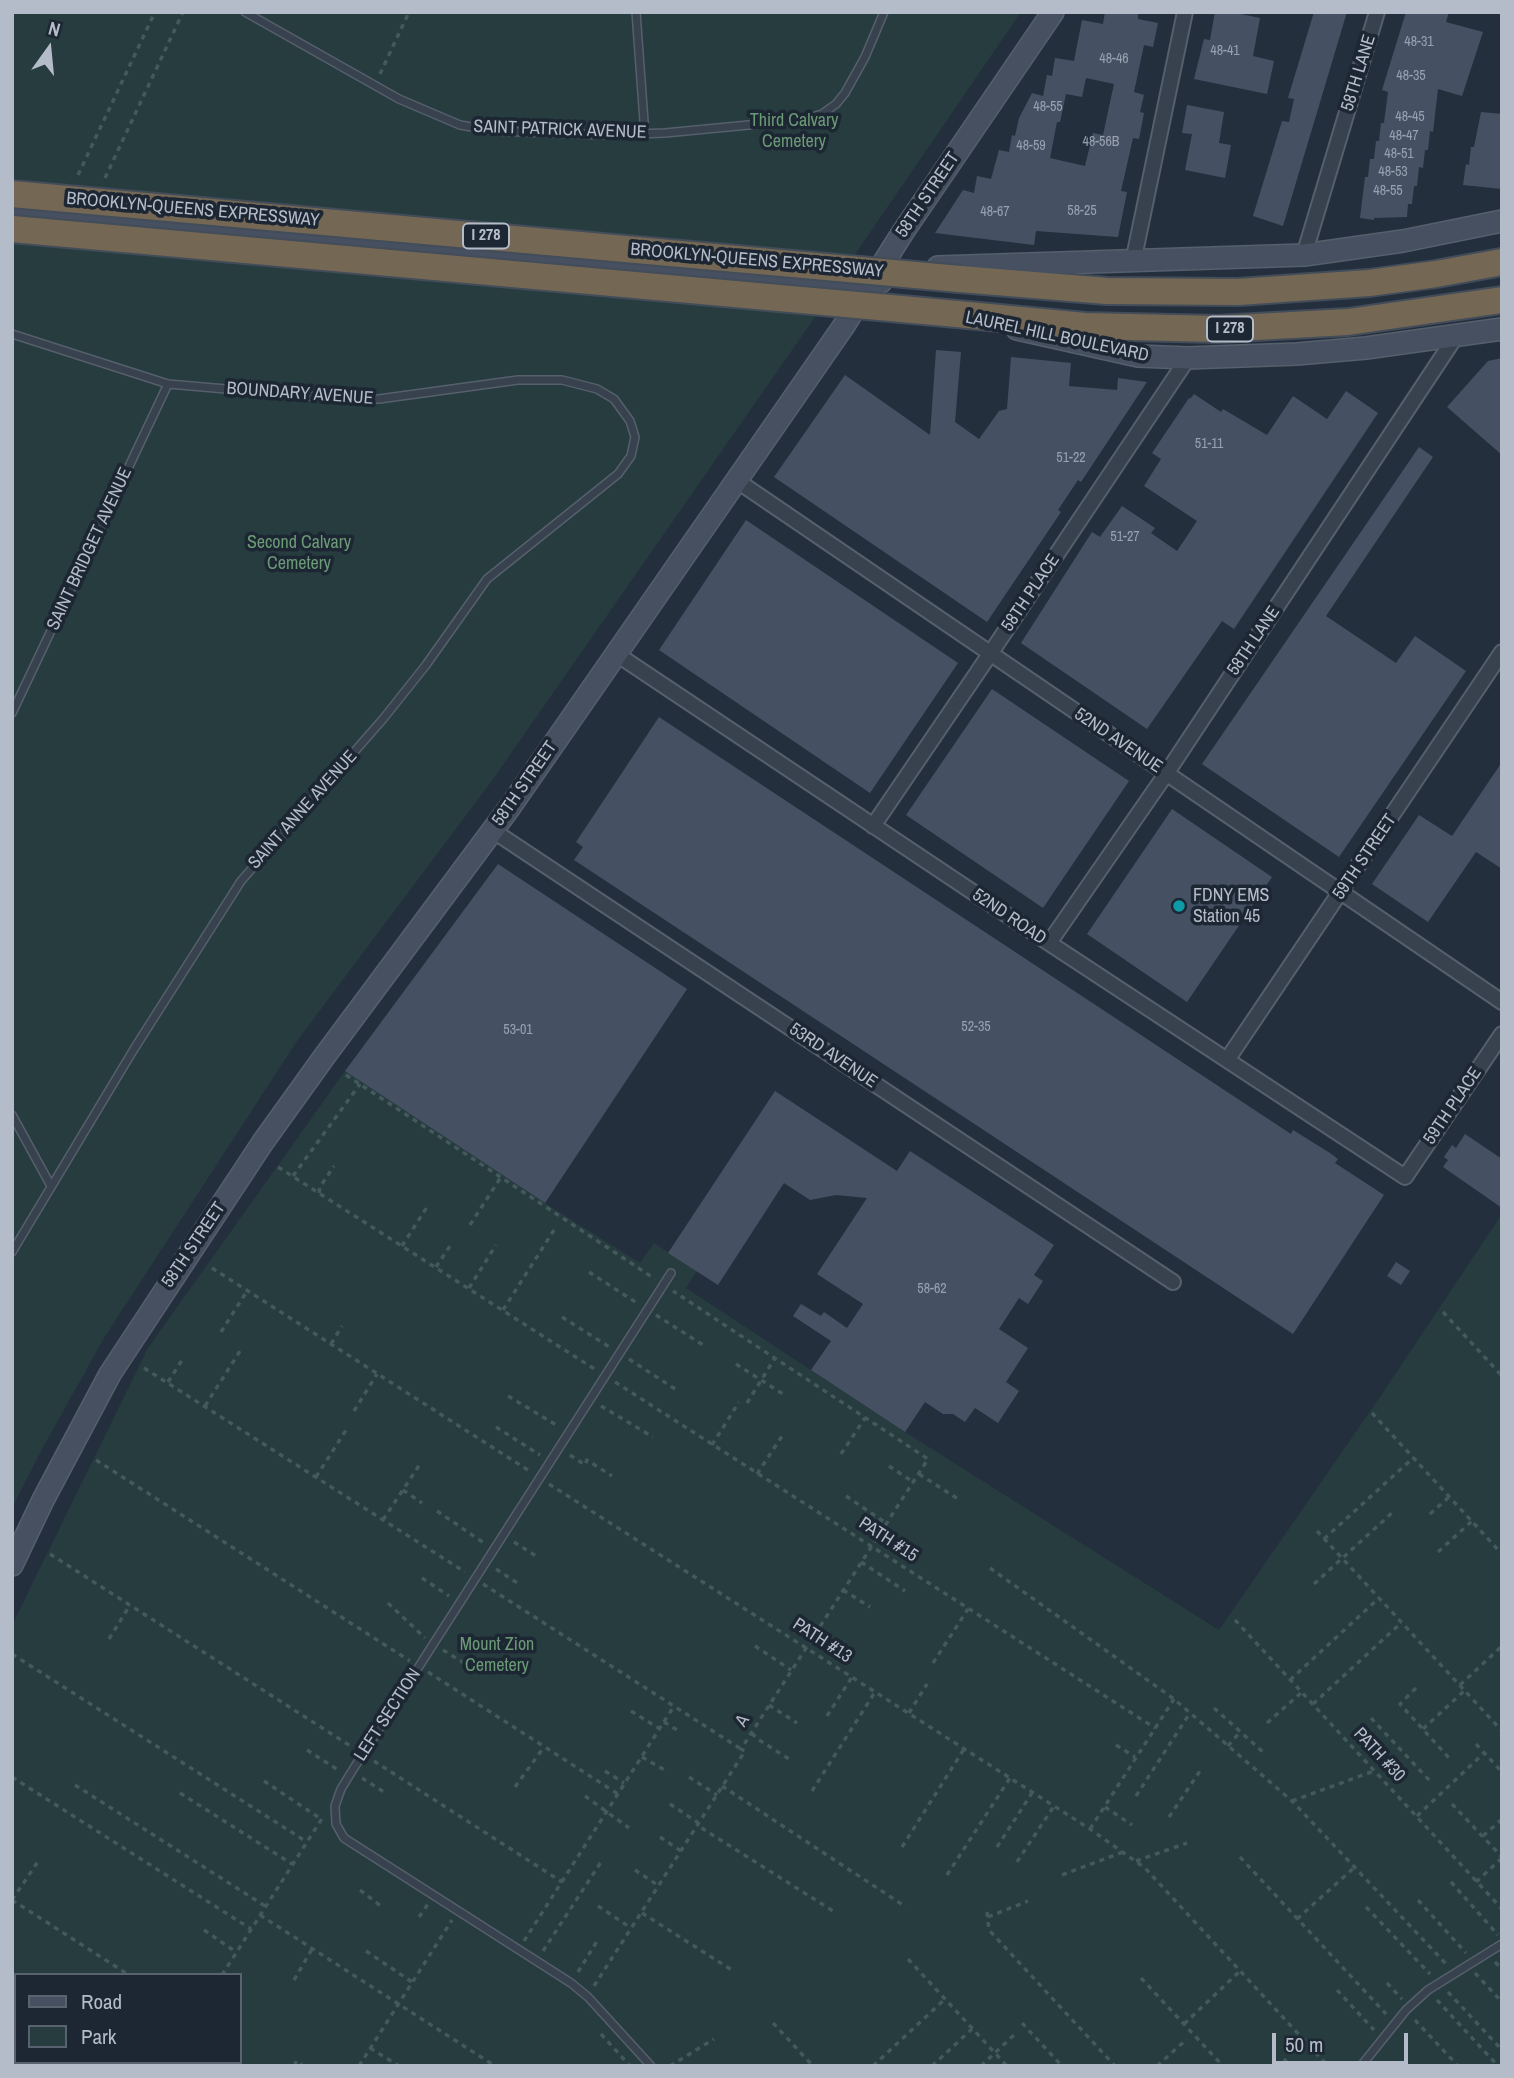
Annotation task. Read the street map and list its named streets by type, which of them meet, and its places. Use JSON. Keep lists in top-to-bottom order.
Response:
{
  "streets": {
    "highway": ["BROOKLYN-QUEENS EXPRESSWAY", "I 278"],
    "main road": ["58TH STREET", "LAUREL HILL BOULEVARD"],
    "street": [
      "58TH LANE",
      "58TH PLACE",
      "52ND AVENUE",
      "59TH STREET",
      "52ND ROAD",
      "53RD AVENUE",
      "59TH PLACE"
    ],
    "lane": [
      "SAINT PATRICK AVENUE",
      "BOUNDARY AVENUE",
      "SAINT BRIDGET AVENUE",
      "SAINT ANNE AVENUE",
      "LEFT SECTION"
    ],
    "path": [
      "PATH #15",
      "PATH #13",
      "A",
      "PATH #30"
    ]
  },
  "crossings": [
    ["58TH LANE", "LAUREL HILL BOULEVARD"],
    ["58TH LANE", "52ND AVENUE"],
    ["58TH LANE", "52ND ROAD"],
    ["58TH STREET", "LAUREL HILL BOULEVARD"],
    ["58TH STREET", "52ND AVENUE"],
    ["58TH STREET", "52ND ROAD"],
    ["58TH STREET", "53RD AVENUE"],
    ["LAUREL HILL BOULEVARD", "58TH PLACE"],
    ["BOUNDARY AVENUE", "SAINT BRIDGET AVENUE"],
    ["BOUNDARY AVENUE", "SAINT ANNE AVENUE"],
    ["58TH PLACE", "52ND AVENUE"],
    ["58TH PLACE", "52ND ROAD"],
    ["52ND AVENUE", "59TH STREET"],
    ["59TH STREET", "52ND ROAD"],
    ["52ND ROAD", "59TH PLACE"],
    ["PATH #15", "LEFT SECTION"],
    ["PATH #15", "A"],
    ["PATH #13", "LEFT SECTION"],
    ["PATH #13", "A"],
    ["LEFT SECTION", "A"]
  ],
  "parks": ["Third Calvary Cemetery", "Second Calvary Cemetery", "Mount Zion Cemetery"],
  "places": ["FDNY EMS Station 45"],
  "house_numbers": [
    "48-31",
    "48-41",
    "48-46",
    "48-35",
    "48-55",
    "48-45",
    "48-47",
    "48-56B",
    "48-59",
    "48-51",
    "48-53",
    "48-55",
    "58-25",
    "48-67",
    "51-11",
    "51-22",
    "51-27",
    "52-35",
    "53-01",
    "58-62"
  ],
  "legend": ["Road", "Park"],
  "scale_bar": "50 m",
  "north": "top"
}
